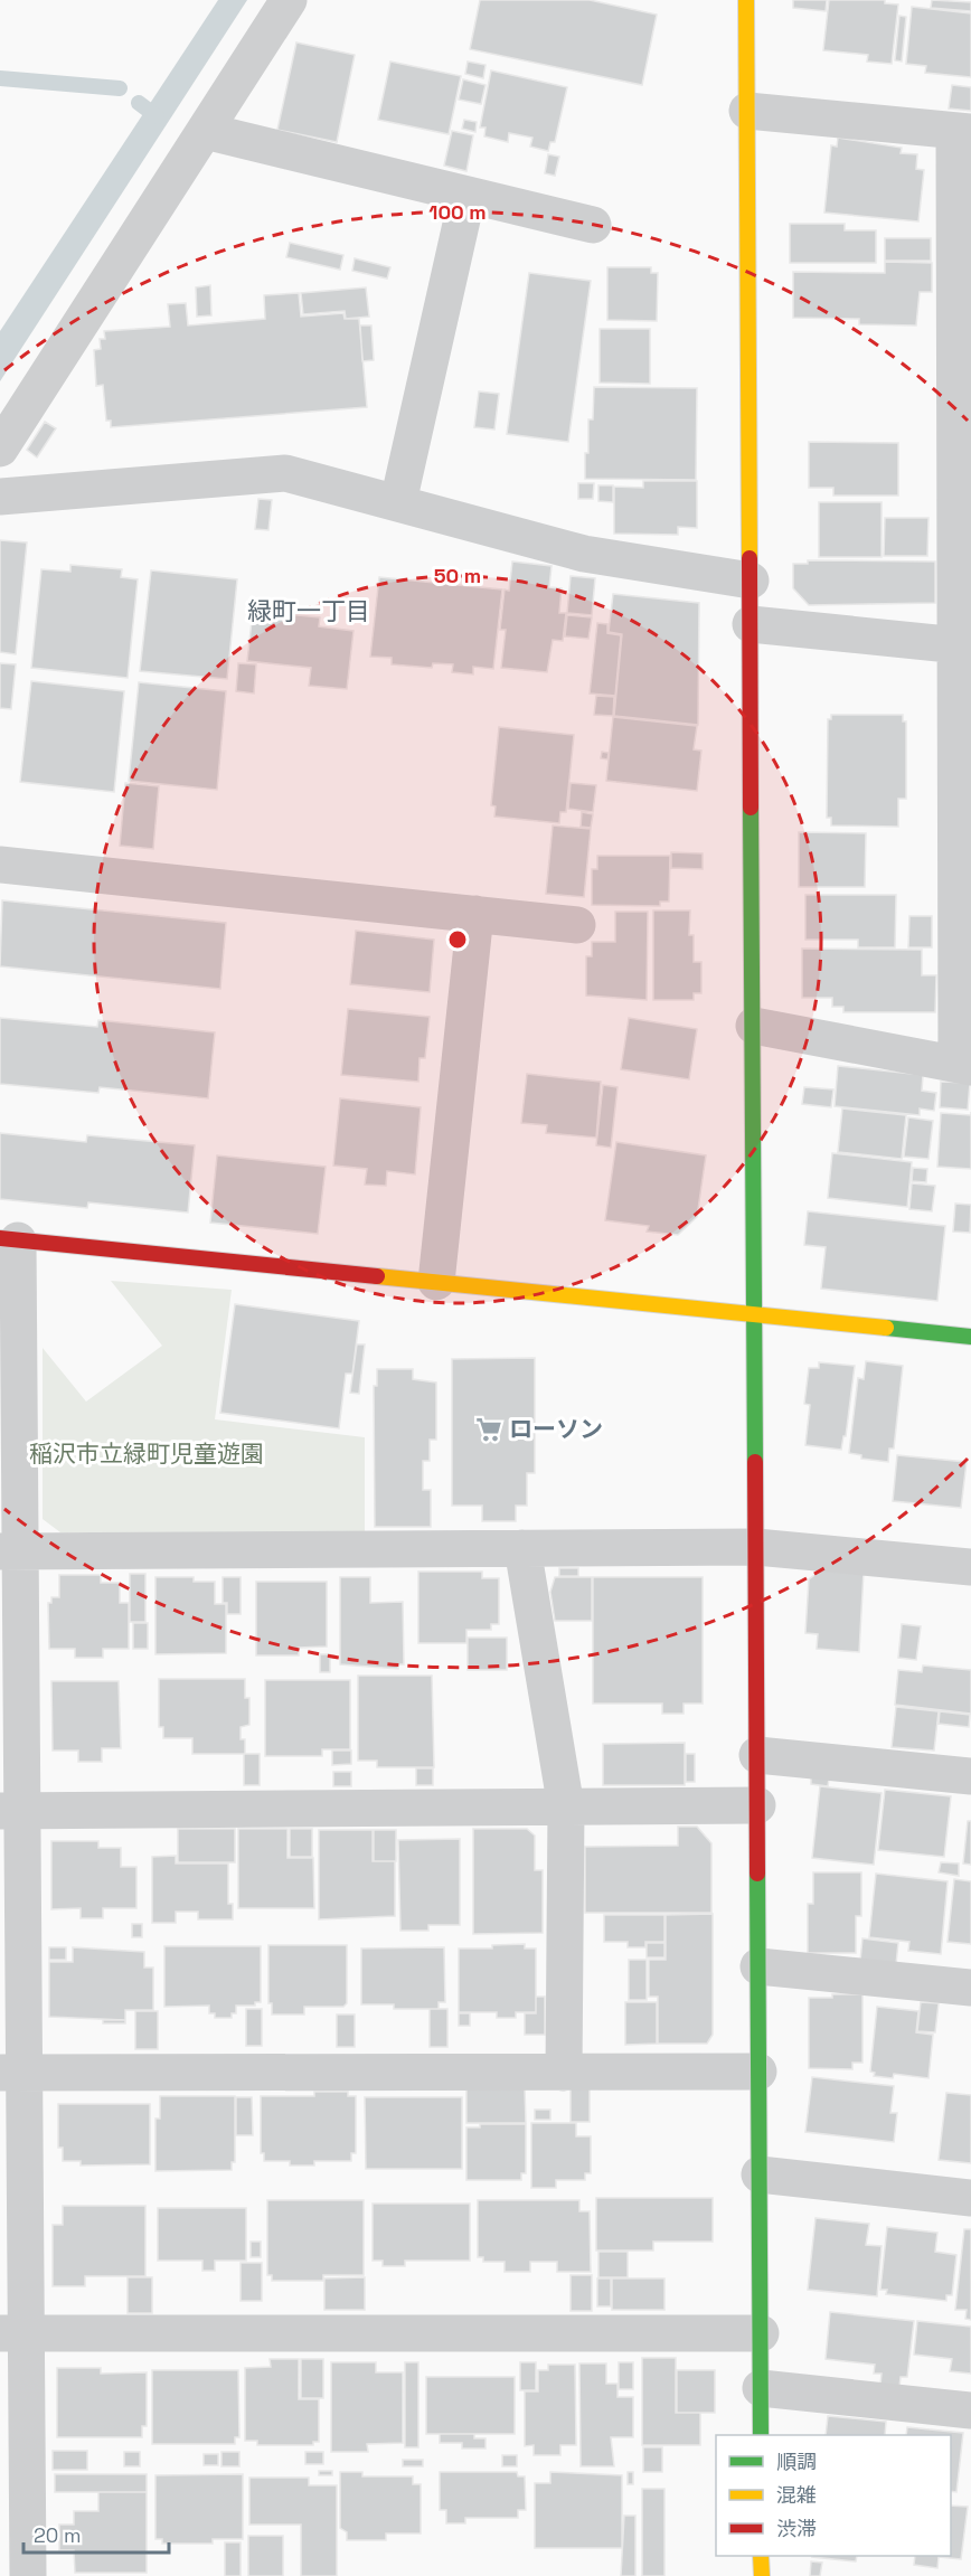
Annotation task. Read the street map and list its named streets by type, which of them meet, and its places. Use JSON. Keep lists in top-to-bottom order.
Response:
{
  "districts": ["緑町一丁目"],
  "parks": ["稲沢市立緑町児童遊園"],
  "places": {
    "supermarket": ["ローソン"]
  },
  "legend": ["順調", "混雑", "渋滞"],
  "scale_bar": "20 m",
  "rings": ["100 m", "50 m"]
}
